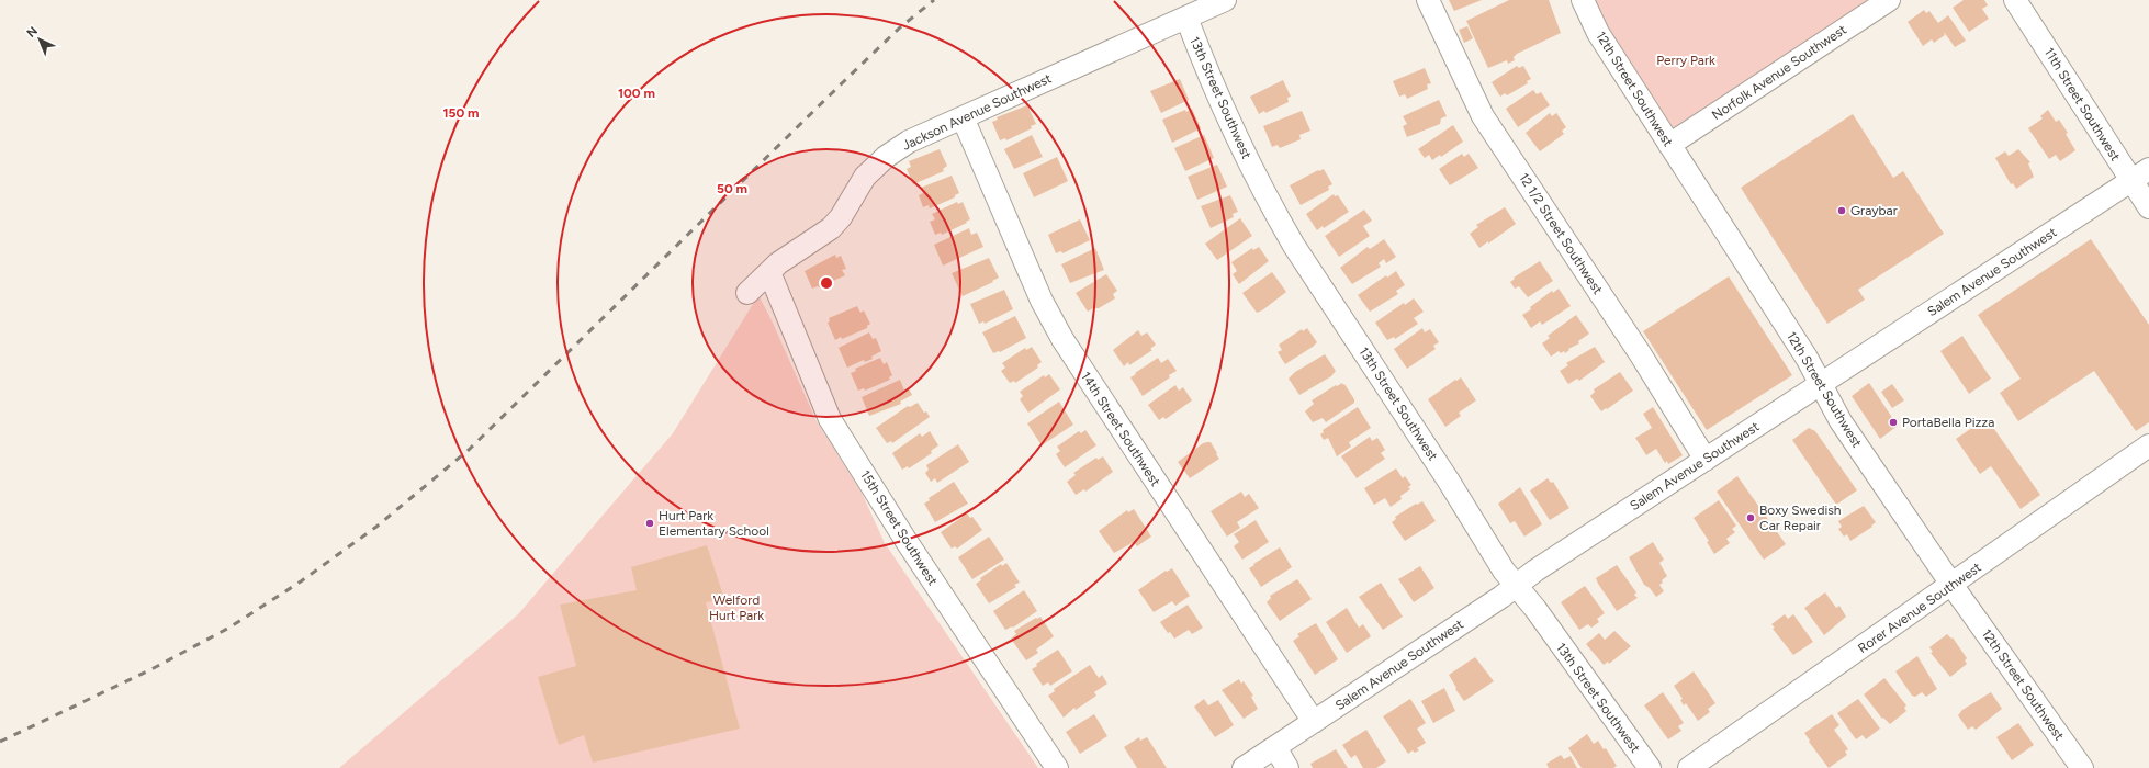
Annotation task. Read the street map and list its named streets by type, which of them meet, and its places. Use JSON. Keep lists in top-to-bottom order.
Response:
{
  "streets": {
    "street": [
      "Norfolk Avenue Southwest",
      "12th Street Southwest",
      "13th Street Southwest",
      "11th Street Southwest",
      "Jackson Avenue Southwest",
      "12 1/2 Street Southwest",
      "Salem Avenue Southwest",
      "14th Street Southwest",
      "15th Street Southwest",
      "Rorer Avenue Southwest"
    ]
  },
  "crossings": [
    ["Norfolk Avenue Southwest", "12th Street Southwest"],
    ["12th Street Southwest", "Salem Avenue Southwest"],
    ["12th Street Southwest", "Rorer Avenue Southwest"],
    ["13th Street Southwest", "Jackson Avenue Southwest"],
    ["13th Street Southwest", "Salem Avenue Southwest"],
    ["11th Street Southwest", "Salem Avenue Southwest"],
    ["Jackson Avenue Southwest", "14th Street Southwest"],
    ["Jackson Avenue Southwest", "15th Street Southwest"],
    ["12 1/2 Street Southwest", "Salem Avenue Southwest"],
    ["Salem Avenue Southwest", "14th Street Southwest"]
  ],
  "parks": ["Perry Park", "Welford Hurt Park"],
  "places": [
    "Graybar",
    "PortaBella Pizza",
    "Boxy Swedish Car Repair",
    "Hurt Park Elementary School"
  ],
  "north": "top left",
  "rings": ["100 m", "150 m", "50 m"]
}
